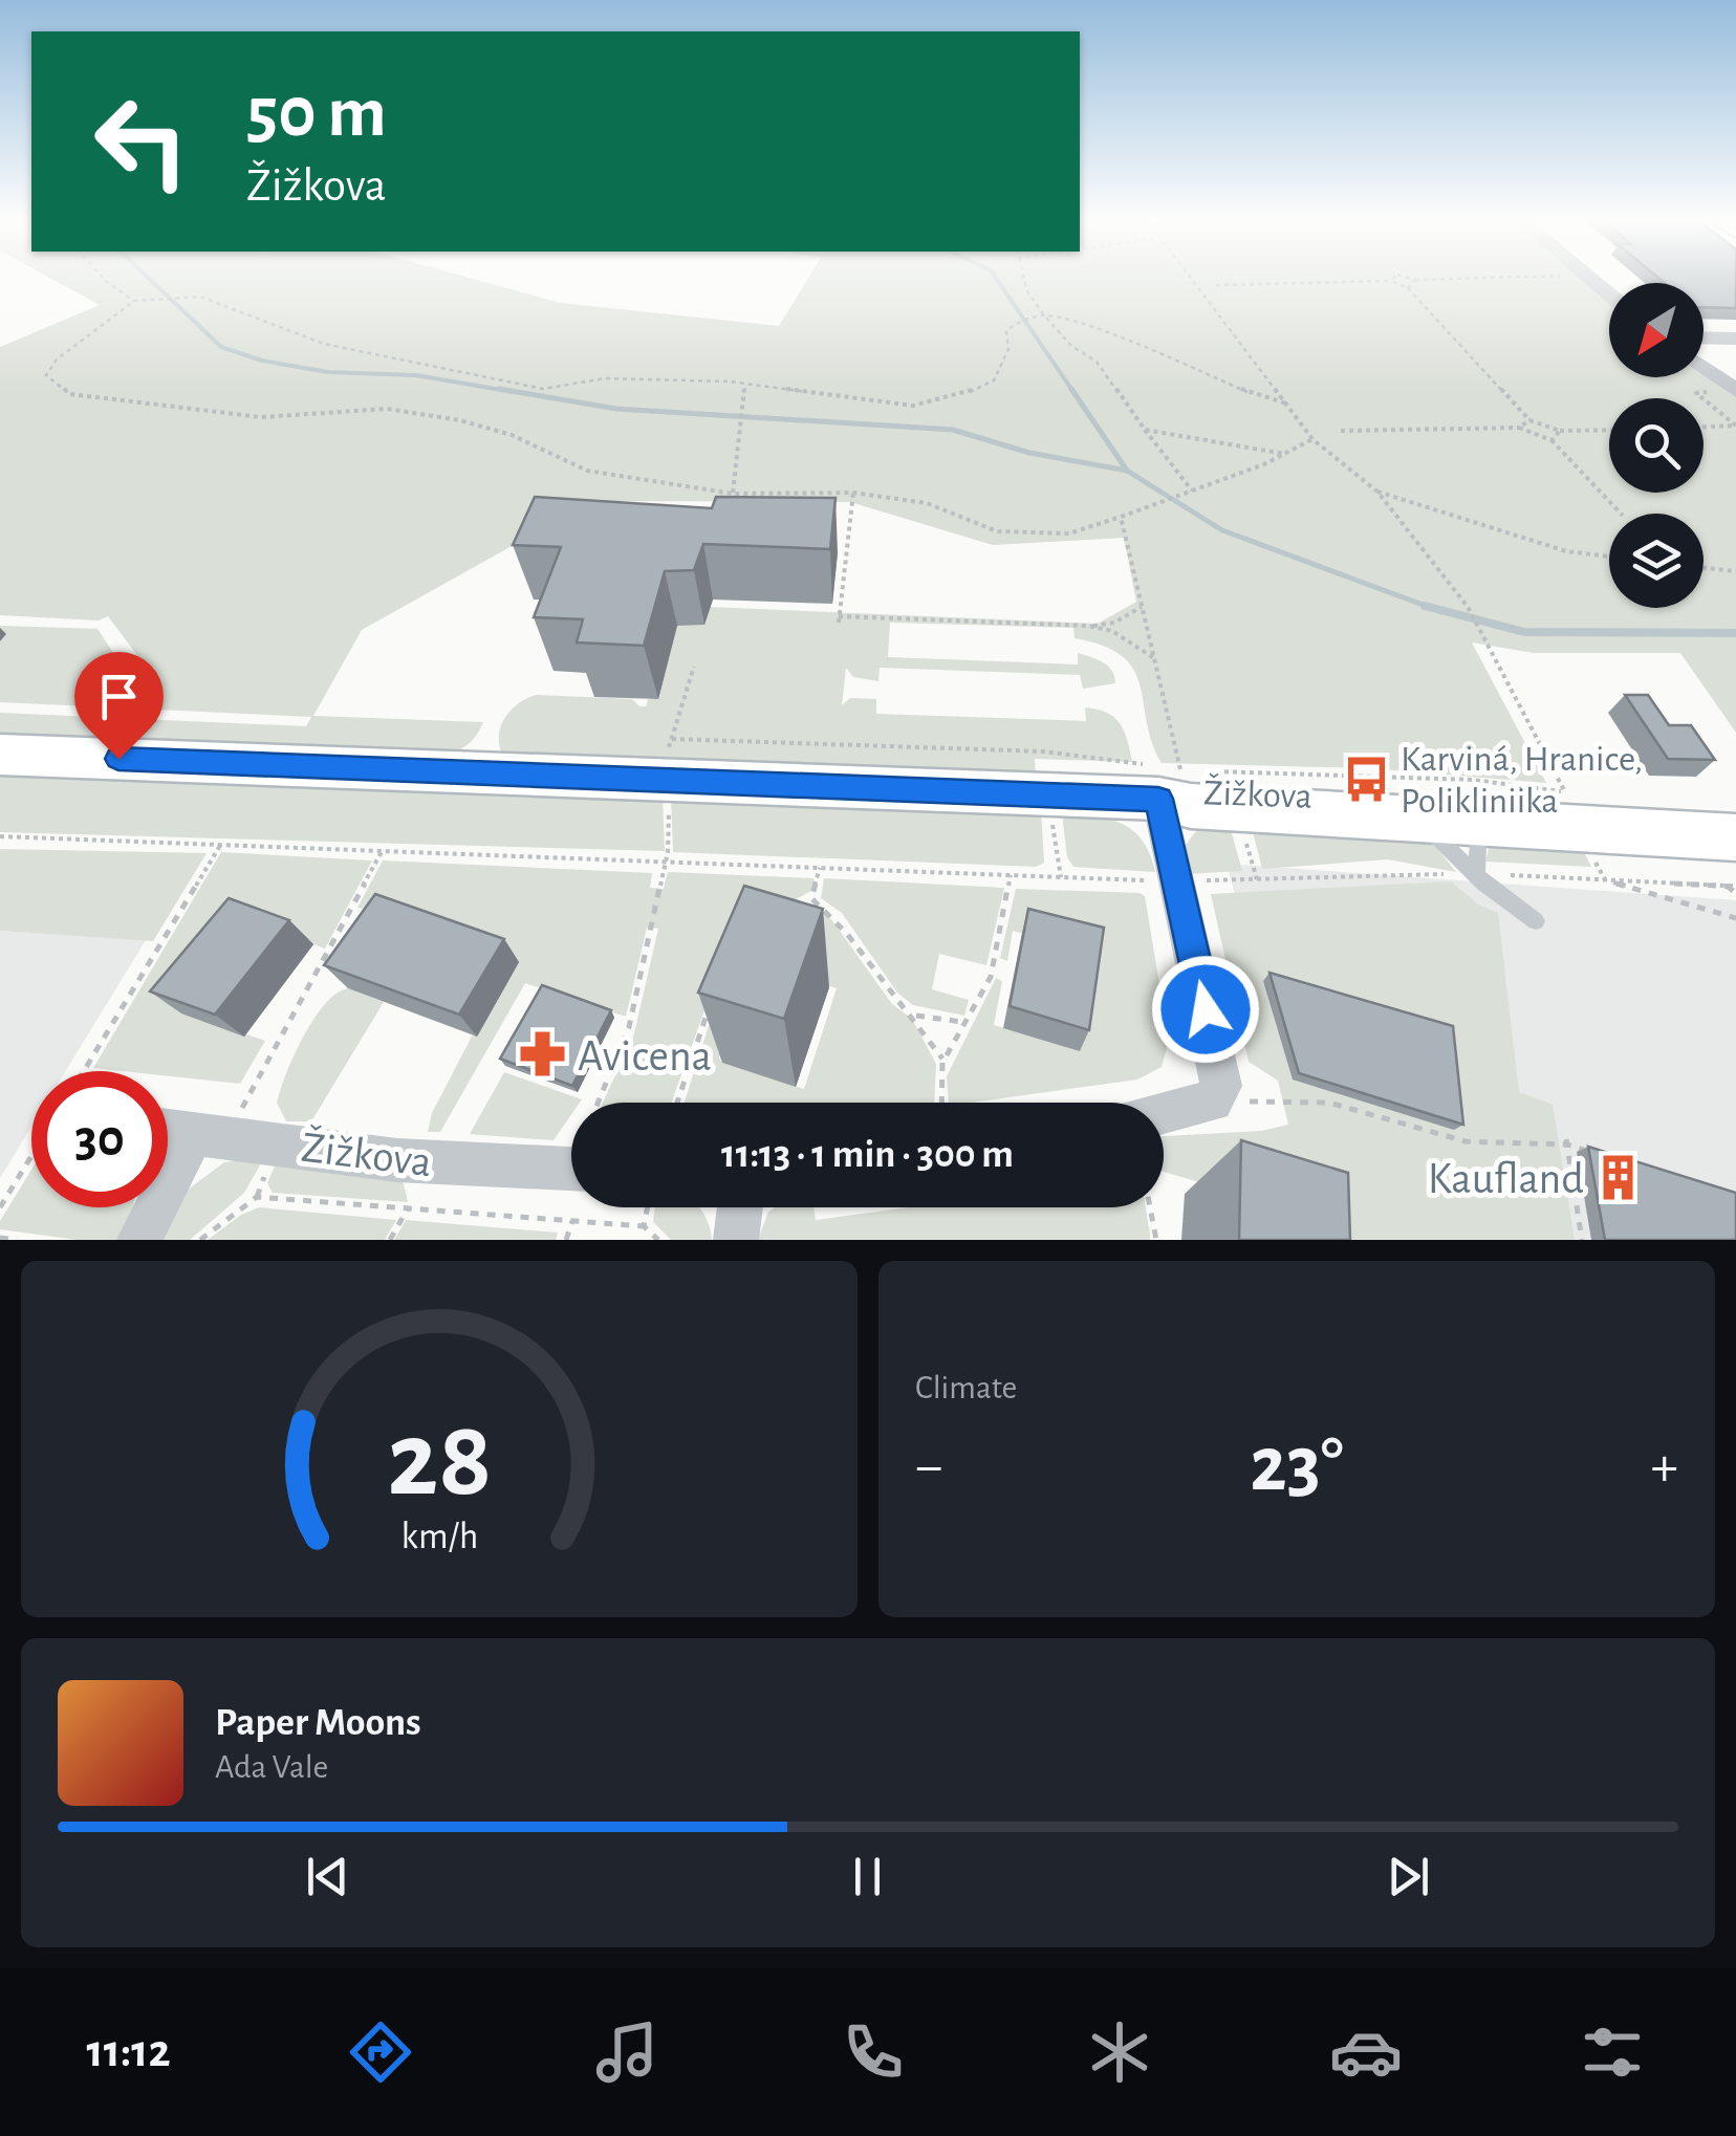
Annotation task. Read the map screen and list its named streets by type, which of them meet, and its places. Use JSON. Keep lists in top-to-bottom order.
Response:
{
  "streets": {
    "street": ["Žižkova"]
  },
  "places": {
    "bus stop": ["Karviná, Hranice, Polikliniika"],
    "pharmacy": ["Avicena"],
    "building": ["Kaufland"]
  },
  "north": "bottom left",
  "page": {
    "turn": ["50 m", "Žižkova"],
    "limit": "30",
    "trip": "11:13 · 1 min · 300 m",
    "tile": "Climate",
    "heat": ["−", "23°", "+"],
    "song": ["Paper Moons", "Ada Vale"],
    "tabs": "11:12",
    "gauge": ["28", "km/h"]
  }
}
